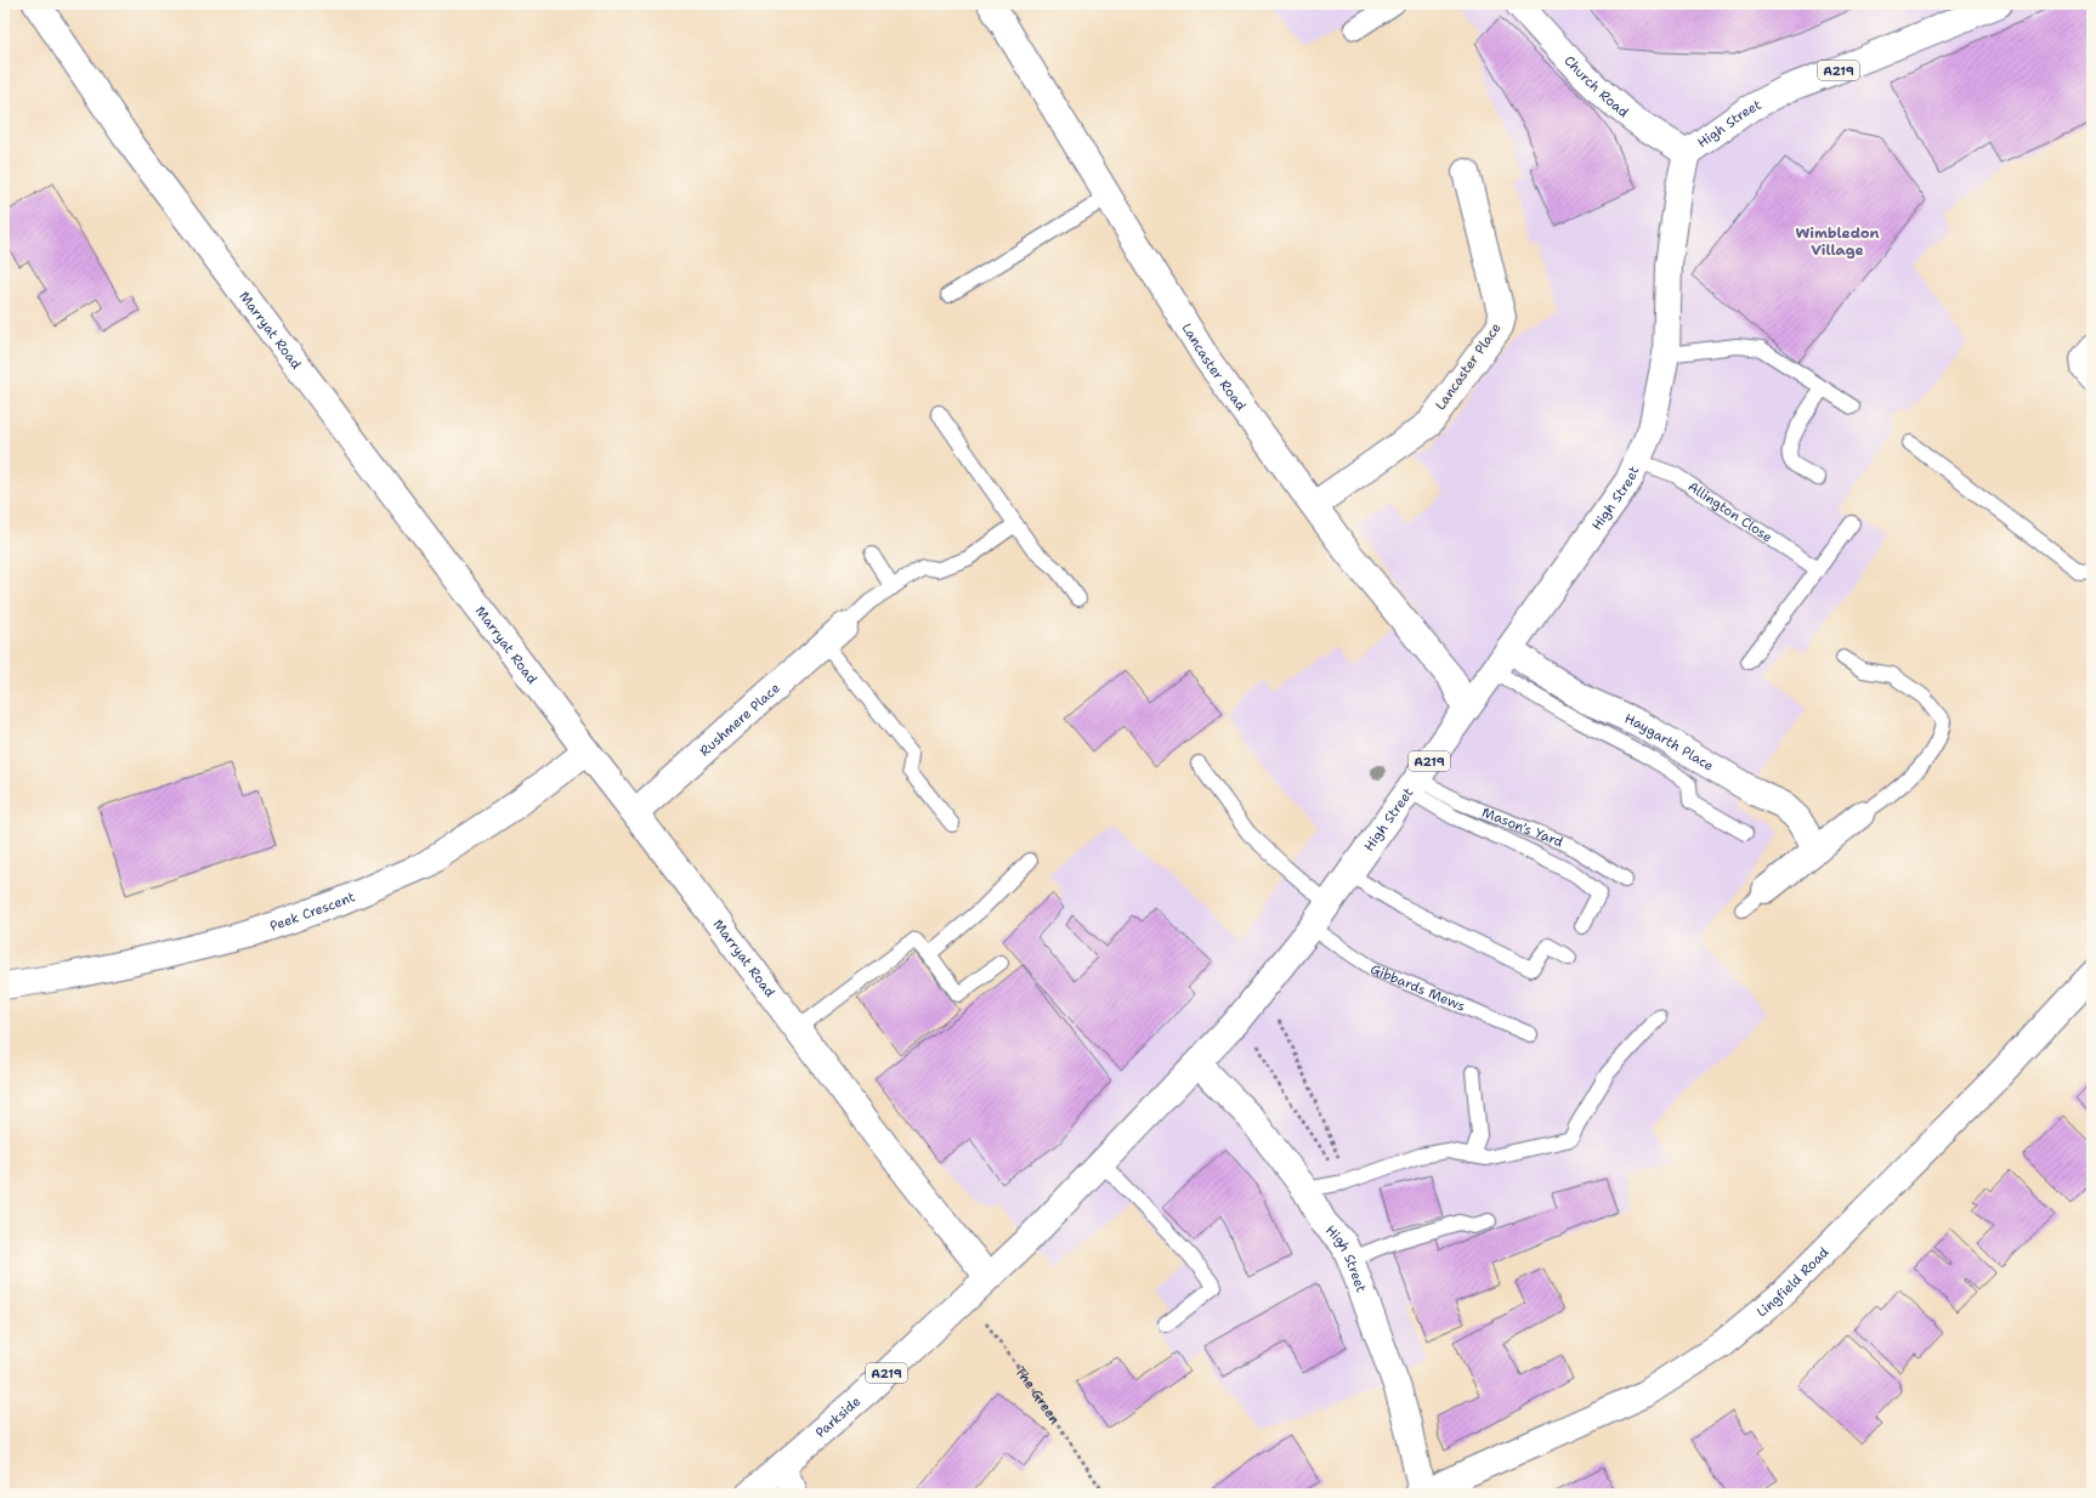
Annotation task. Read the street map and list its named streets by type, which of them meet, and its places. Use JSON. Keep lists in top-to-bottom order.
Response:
{
  "streets": {
    "street": [
      "A219",
      "Church Road",
      "High Street",
      "Marryat Road",
      "Lancaster Road",
      "Lancaster Place",
      "Rushmere Place",
      "Haygarth Place",
      "Peek Crescent",
      "Lingfield Road",
      "Parkside"
    ],
    "lane": ["Allington Close", "Mason's Yard", "Gibbards Mews"],
    "path": ["The Green"]
  },
  "crossings": [
    ["Church Road", "High Street"],
    ["High Street", "Marryat Road"],
    ["High Street", "Lancaster Road"],
    ["High Street", "Allington Close"],
    ["High Street", "Haygarth Place"],
    ["High Street", "Mason's Yard"],
    ["High Street", "Gibbards Mews"],
    ["High Street", "Lingfield Road"],
    ["High Street", "Parkside"],
    ["Marryat Road", "Rushmere Place"],
    ["Marryat Road", "Peek Crescent"],
    ["Marryat Road", "Parkside"],
    ["Lancaster Road", "Lancaster Place"],
    ["The Green", "Parkside"]
  ],
  "districts": ["Wimbledon Village"]
}
